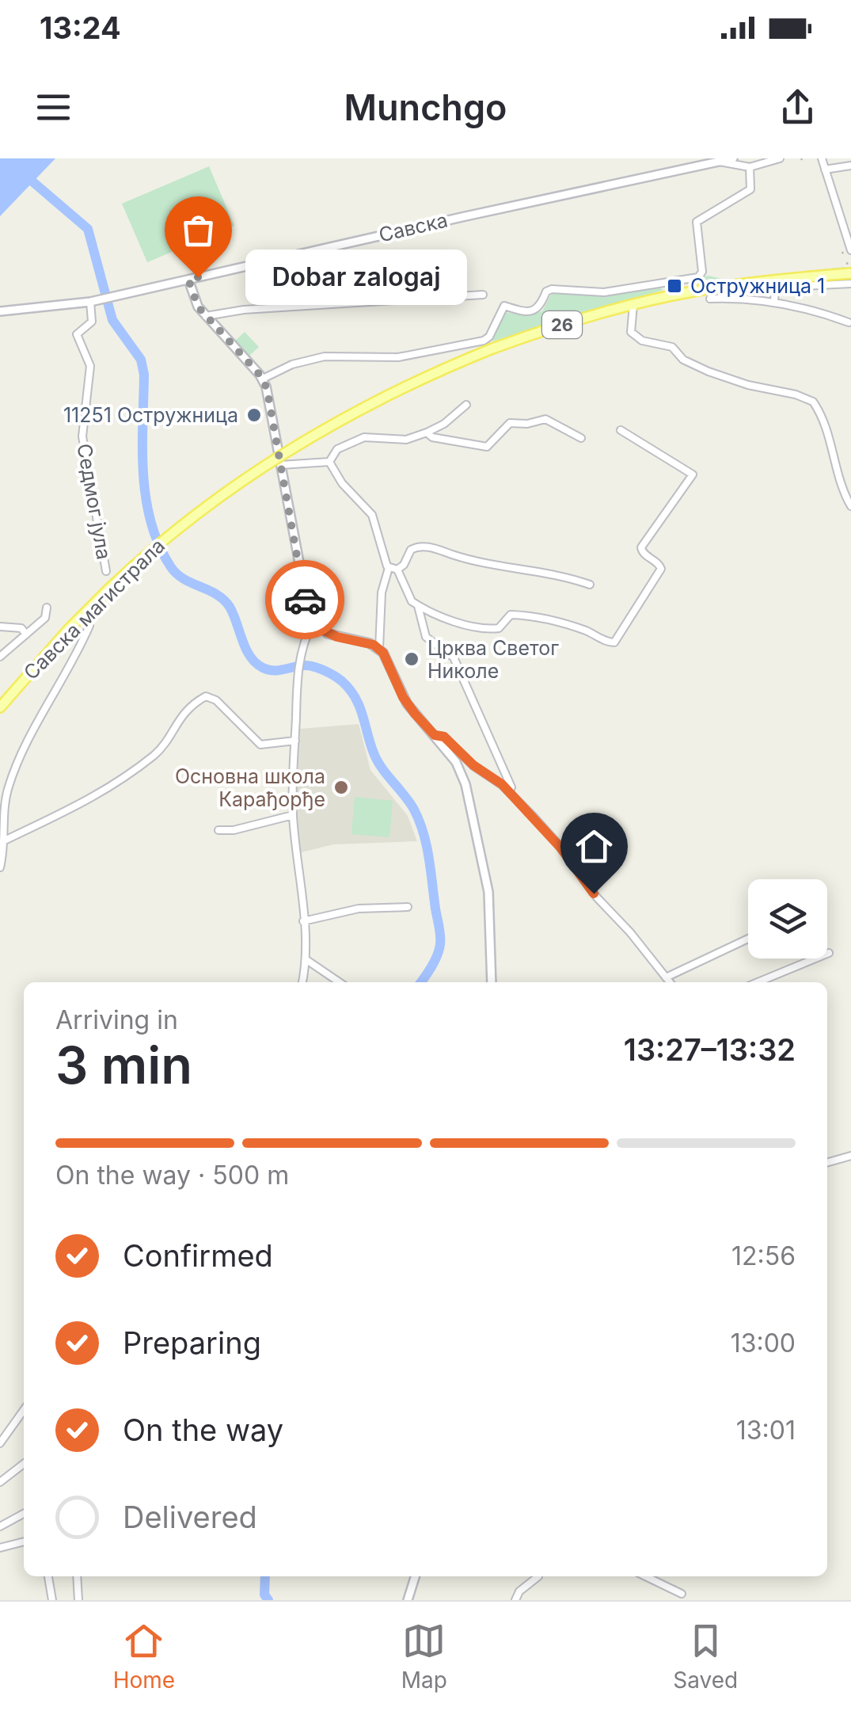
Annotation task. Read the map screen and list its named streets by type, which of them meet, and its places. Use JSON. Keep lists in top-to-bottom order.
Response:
{
  "streets": {
    "main road": ["26", "Савска магистрала"],
    "street": ["Савска", "Седмог јула"]
  },
  "crossings": [
    ["Савска", "Седмог јула"]
  ],
  "places": {
    "other": [
      "Dobar zalogaj",
      "11251 Остружница",
      "Црква Светог Николе",
      "Основна школа Карађорђе"
    ],
    "transit": ["Остружница 1"]
  },
  "page": {
    "status": "13:24",
    "header": "Munchgo",
    "bubble": "Dobar zalogaj",
    "heading": ["3 min", "Arriving in", "13:27–13:32"],
    "bar": "On the way · 500 m",
    "list": [
      ["Confirmed", "12:56"],
      ["Preparing", "13:00"],
      ["On the way", "13:01"],
      "Delivered"
    ],
    "tabs": ["Home", "Map", "Saved"]
  }
}
